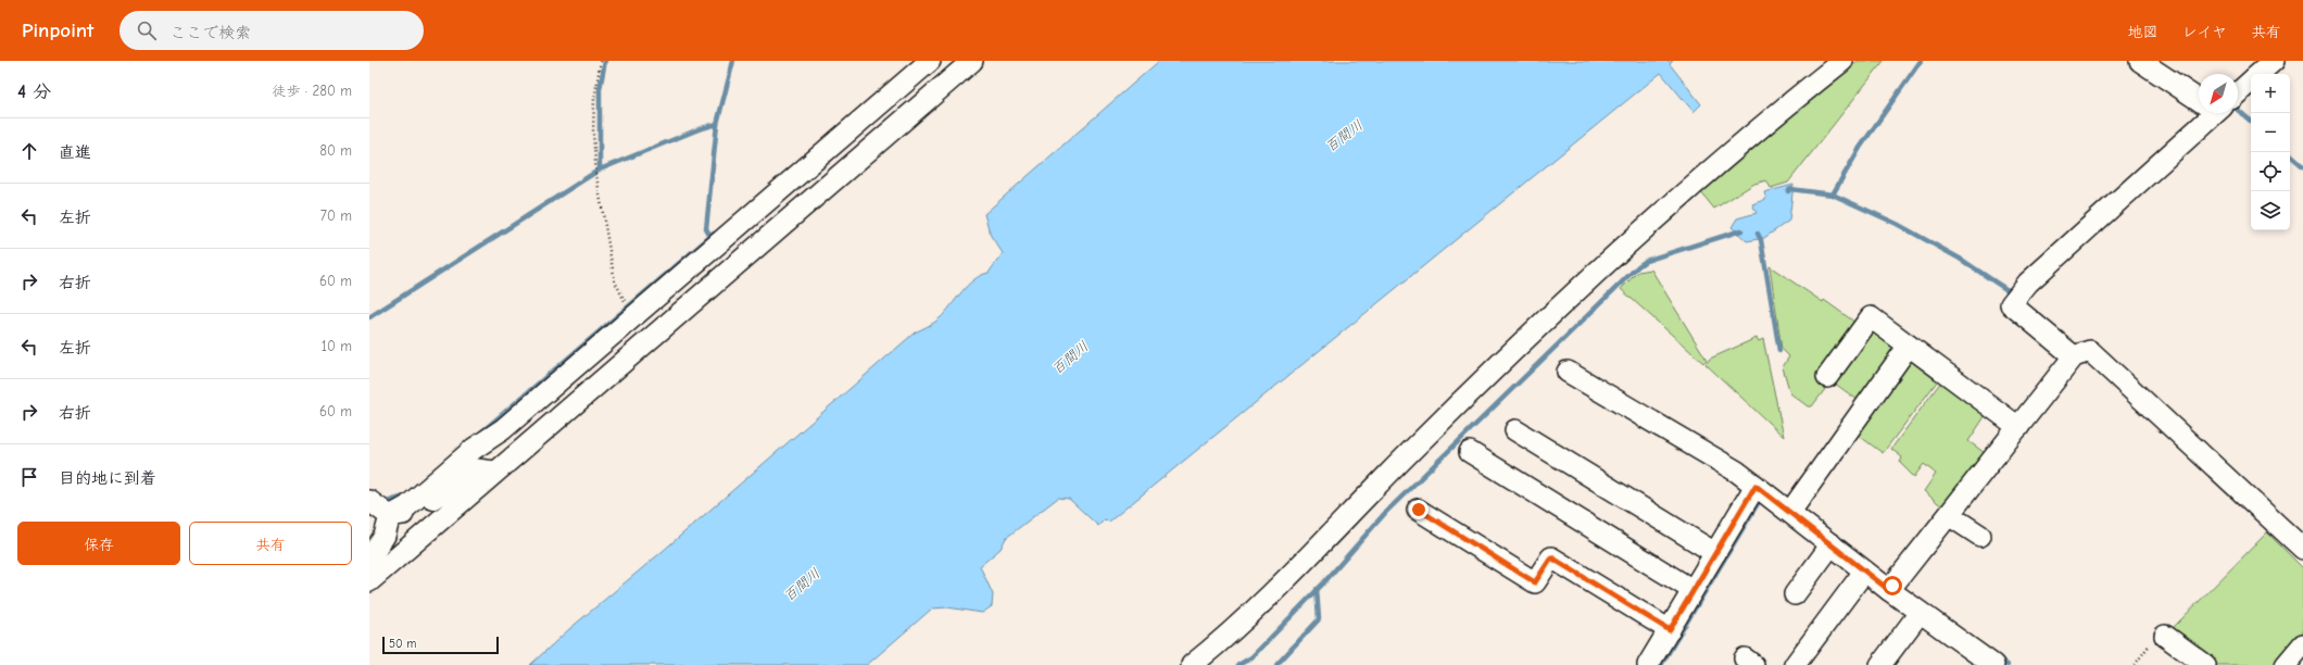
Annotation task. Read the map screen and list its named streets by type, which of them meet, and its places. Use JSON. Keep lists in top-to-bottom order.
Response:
{
  "water": ["百間川"],
  "scale_bar": "50 m",
  "north": "bottom left",
  "page": {
    "header": "Pinpoint",
    "search": "ここで検索",
    "nav": ["地図", "レイヤ", "共有"],
    "heading": ["4 分", "徒歩 · 280 m"],
    "map_buttons": ["+", "−"],
    "list": [
      ["直進", "80 m"],
      ["左折", "70 m"],
      ["右折", "60 m"],
      ["左折", "10 m"],
      ["右折", "60 m"],
      "目的地に到着"
    ],
    "buttons": ["保存", "共有"],
    "scale": "50 m"
  }
}
